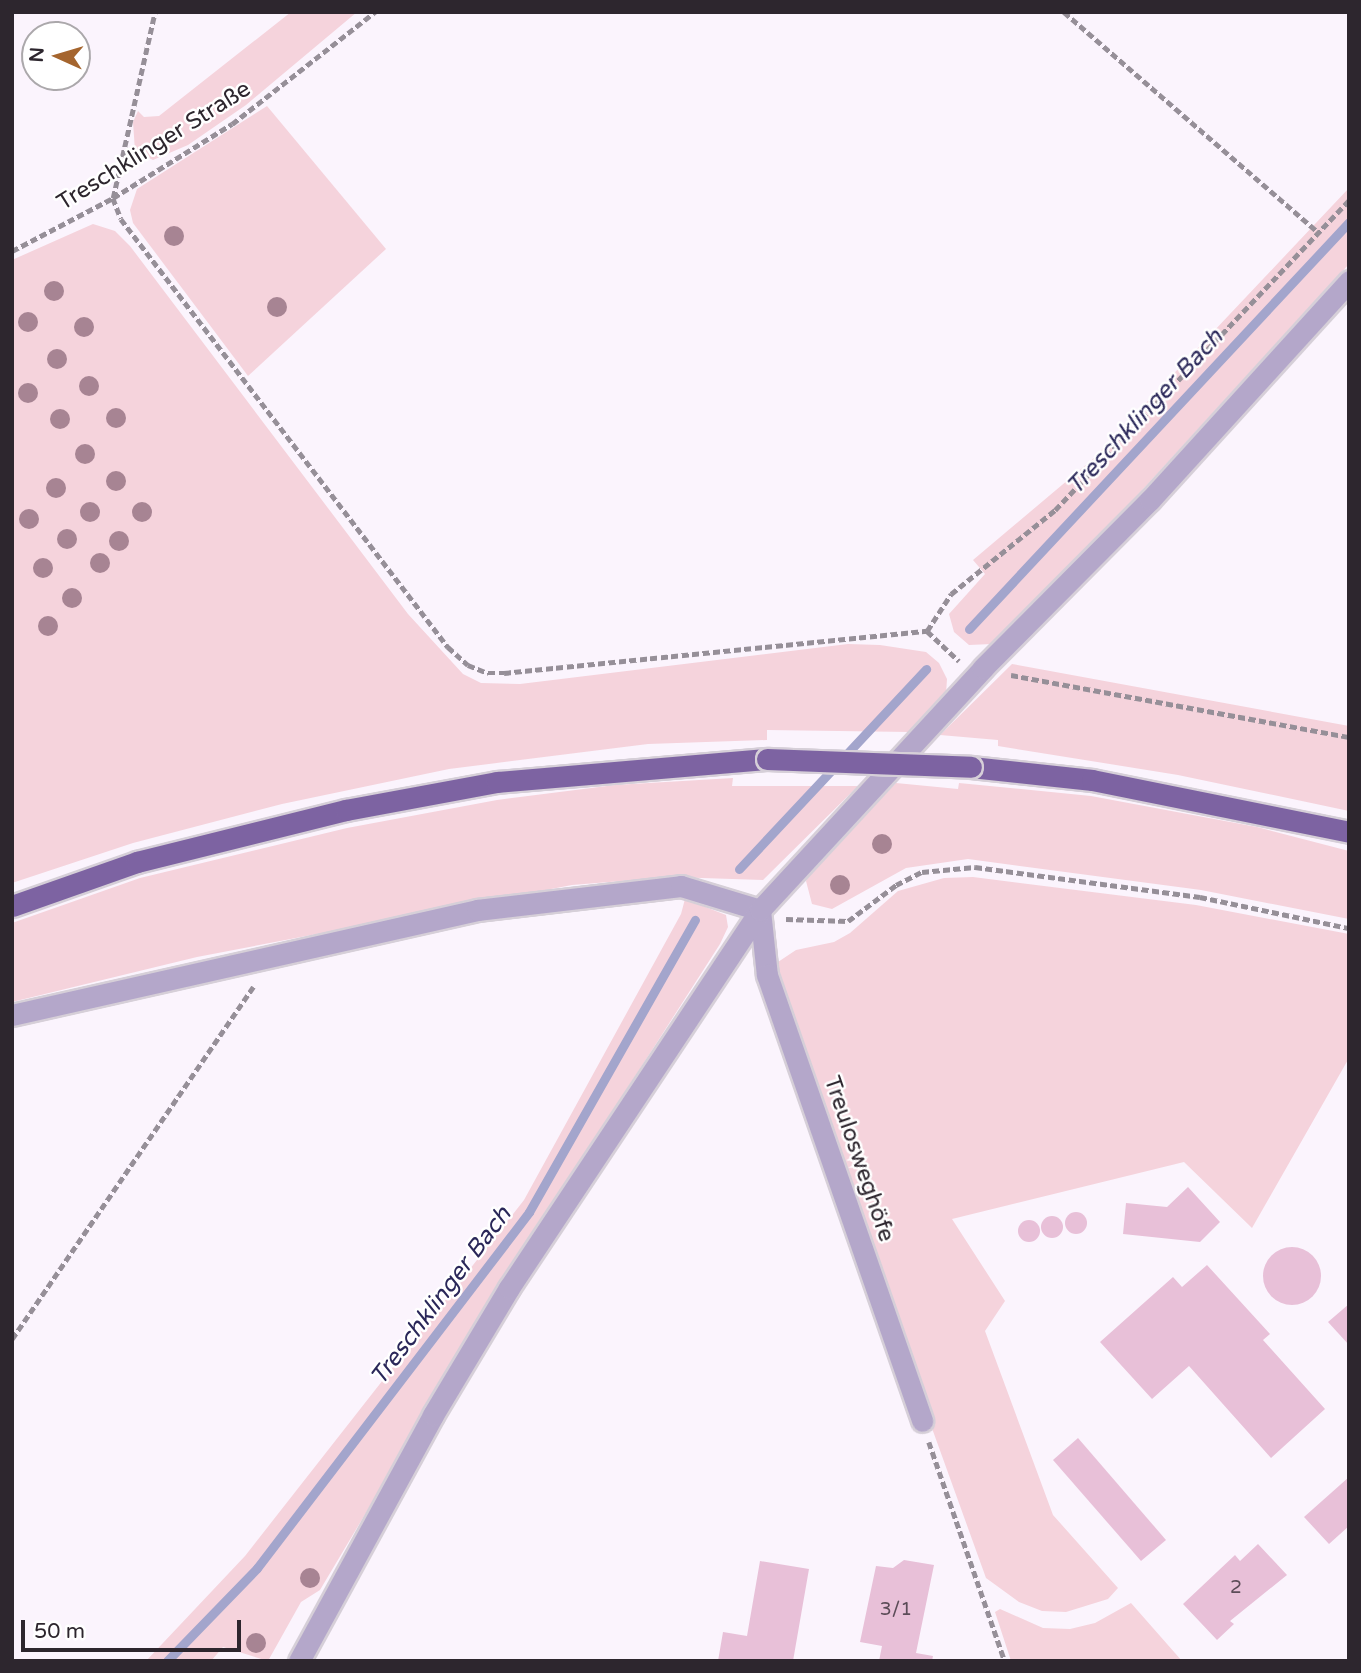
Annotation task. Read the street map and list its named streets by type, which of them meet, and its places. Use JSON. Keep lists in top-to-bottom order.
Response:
{
  "streets": {
    "street": ["Treulosweghöfe"],
    "path": ["Treschklinger Straße"]
  },
  "water": ["Treschklinger Bach"],
  "house_numbers": ["2", "3/1"],
  "scale_bar": "50 m",
  "north": "left"
}
